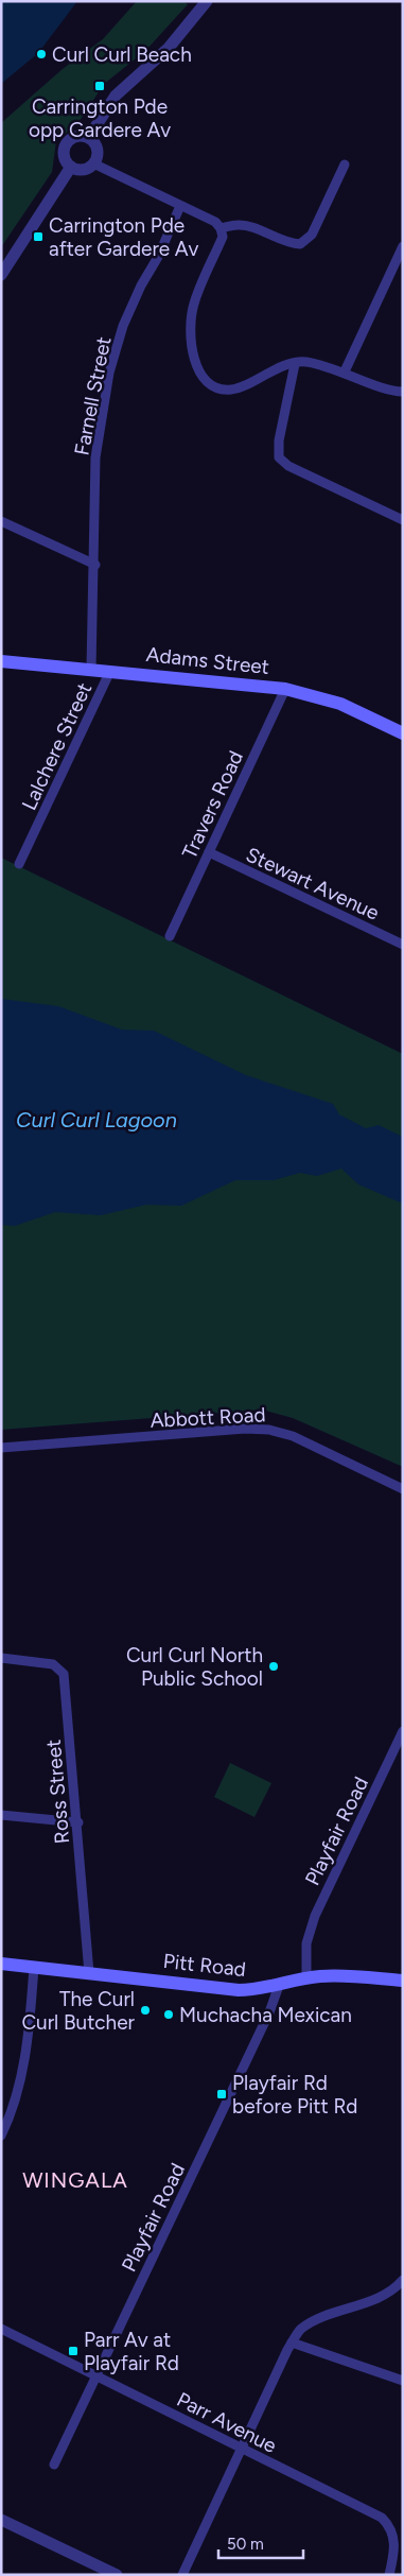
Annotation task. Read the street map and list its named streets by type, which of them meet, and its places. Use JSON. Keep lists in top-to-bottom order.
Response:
{
  "streets": {
    "main road": ["Adams Street", "Pitt Road"],
    "street": [
      "Farnell Street",
      "Lalchere Street",
      "Travers Road",
      "Stewart Avenue",
      "Abbott Road",
      "Ross Street",
      "Playfair Road",
      "Parr Avenue"
    ]
  },
  "crossings": [
    ["Farnell Street", "Adams Street"],
    ["Adams Street", "Lalchere Street"],
    ["Adams Street", "Travers Road"],
    ["Travers Road", "Stewart Avenue"],
    ["Ross Street", "Pitt Road"],
    ["Playfair Road", "Pitt Road"],
    ["Playfair Road", "Parr Avenue"]
  ],
  "districts": ["WINGALA"],
  "water": ["Curl Curl Lagoon"],
  "places": {
    "other": [
      "Curl Curl Beach",
      "Curl Curl North Public School",
      "The Curl Curl Butcher",
      "Muchacha Mexican"
    ],
    "transit": [
      "Carrington Pde opp Gardere Av",
      "Carrington Pde after Gardere Av",
      "Playfair Rd before Pitt Rd",
      "Parr Av at Playfair Rd"
    ]
  },
  "scale_bar": "50 m"
}
